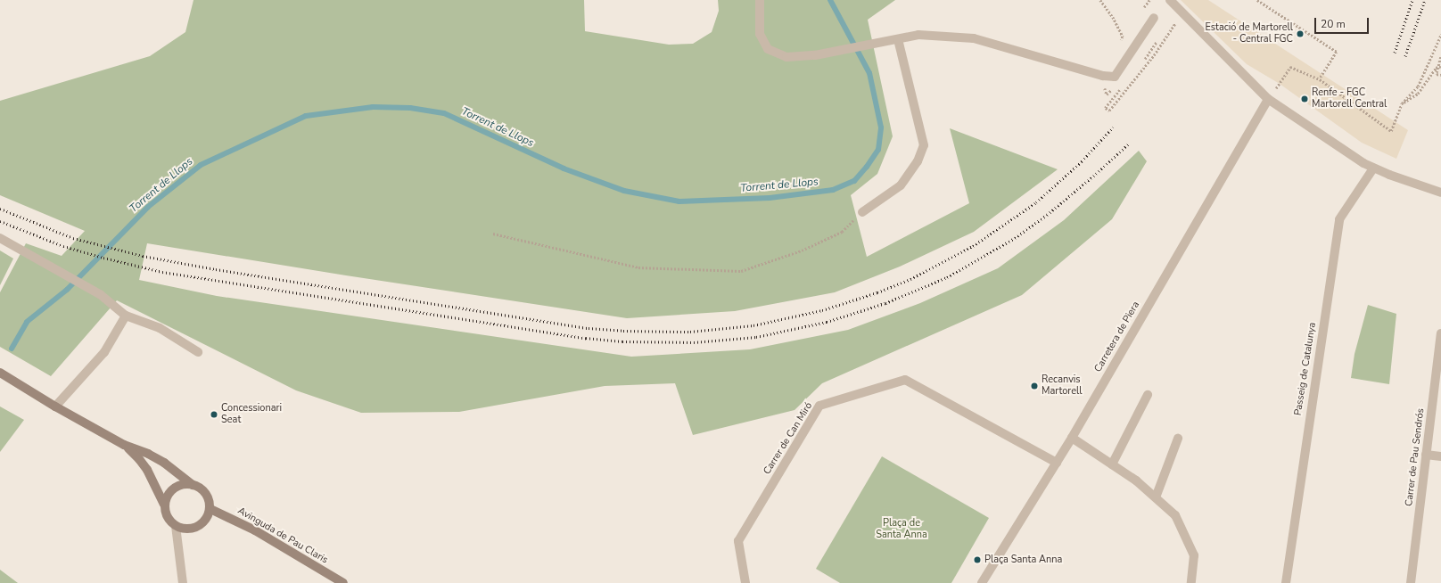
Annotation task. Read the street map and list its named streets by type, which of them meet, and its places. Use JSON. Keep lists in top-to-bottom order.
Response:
{
  "streets": {
    "main road": ["Avinguda de Pau Claris"],
    "street": [
      "Carretera de Piera",
      "Passeig de Catalunya",
      "Carrer de Can Miró",
      "Carrer de Pau Sendrós"
    ]
  },
  "crossings": [
    ["Carretera de Piera", "Carrer de Can Miró"]
  ],
  "water": ["Torrent de Llops"],
  "parks": ["Plaça de Santa Anna"],
  "places": [
    "Estació de Martorell - Central FGC",
    "Renfe - FGC Martorell Central",
    "Recanvis Martorell",
    "Concessionari Seat",
    "Plaça Santa Anna"
  ],
  "scale_bar": "20 m"
}
